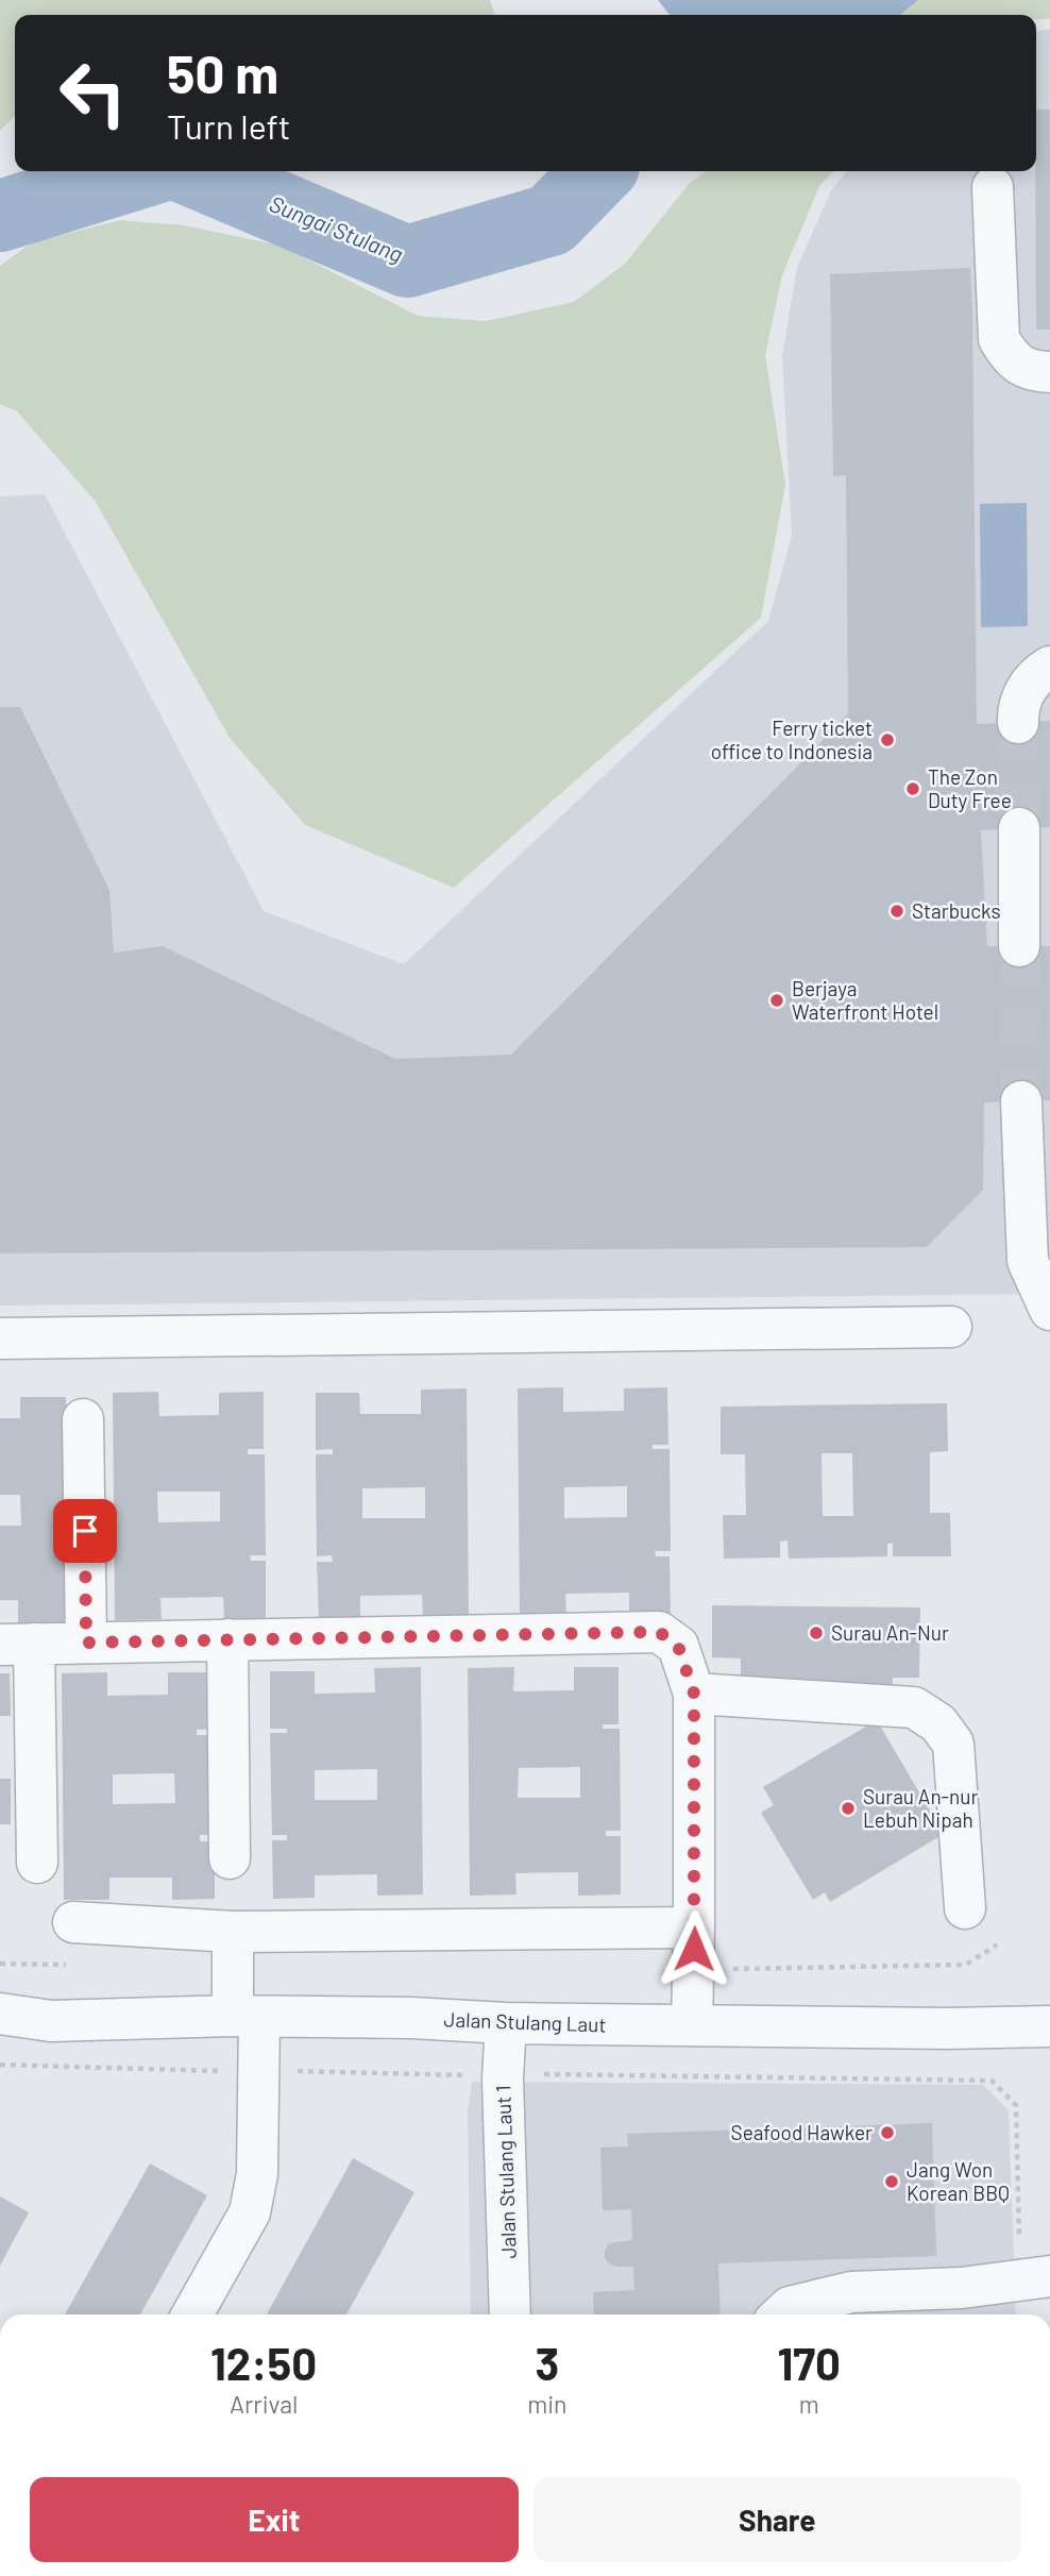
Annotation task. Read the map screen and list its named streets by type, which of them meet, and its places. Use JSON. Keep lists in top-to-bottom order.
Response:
{
  "streets": {
    "street": ["Jalan Stulang Laut", "Jalan Stulang Laut 1"]
  },
  "crossings": [
    ["Jalan Stulang Laut", "Jalan Stulang Laut 1"]
  ],
  "water": ["Sungai Stulang"],
  "places": [
    "Ferry ticket office to Indonesia",
    "The Zon Duty Free",
    "Starbucks",
    "Berjaya Waterfront Hotel",
    "Surau An-Nur",
    "Surau An-nur Lebuh Nipah",
    "Seafood Hawker",
    "Jang Won Korean BBQ"
  ],
  "page": {
    "turn": ["50 m", "Turn left"],
    "eta": [
      "12:50",
      "Arrival",
      "3",
      "min",
      "170",
      "m"
    ],
    "buttons": ["Exit", "Share"]
  }
}
